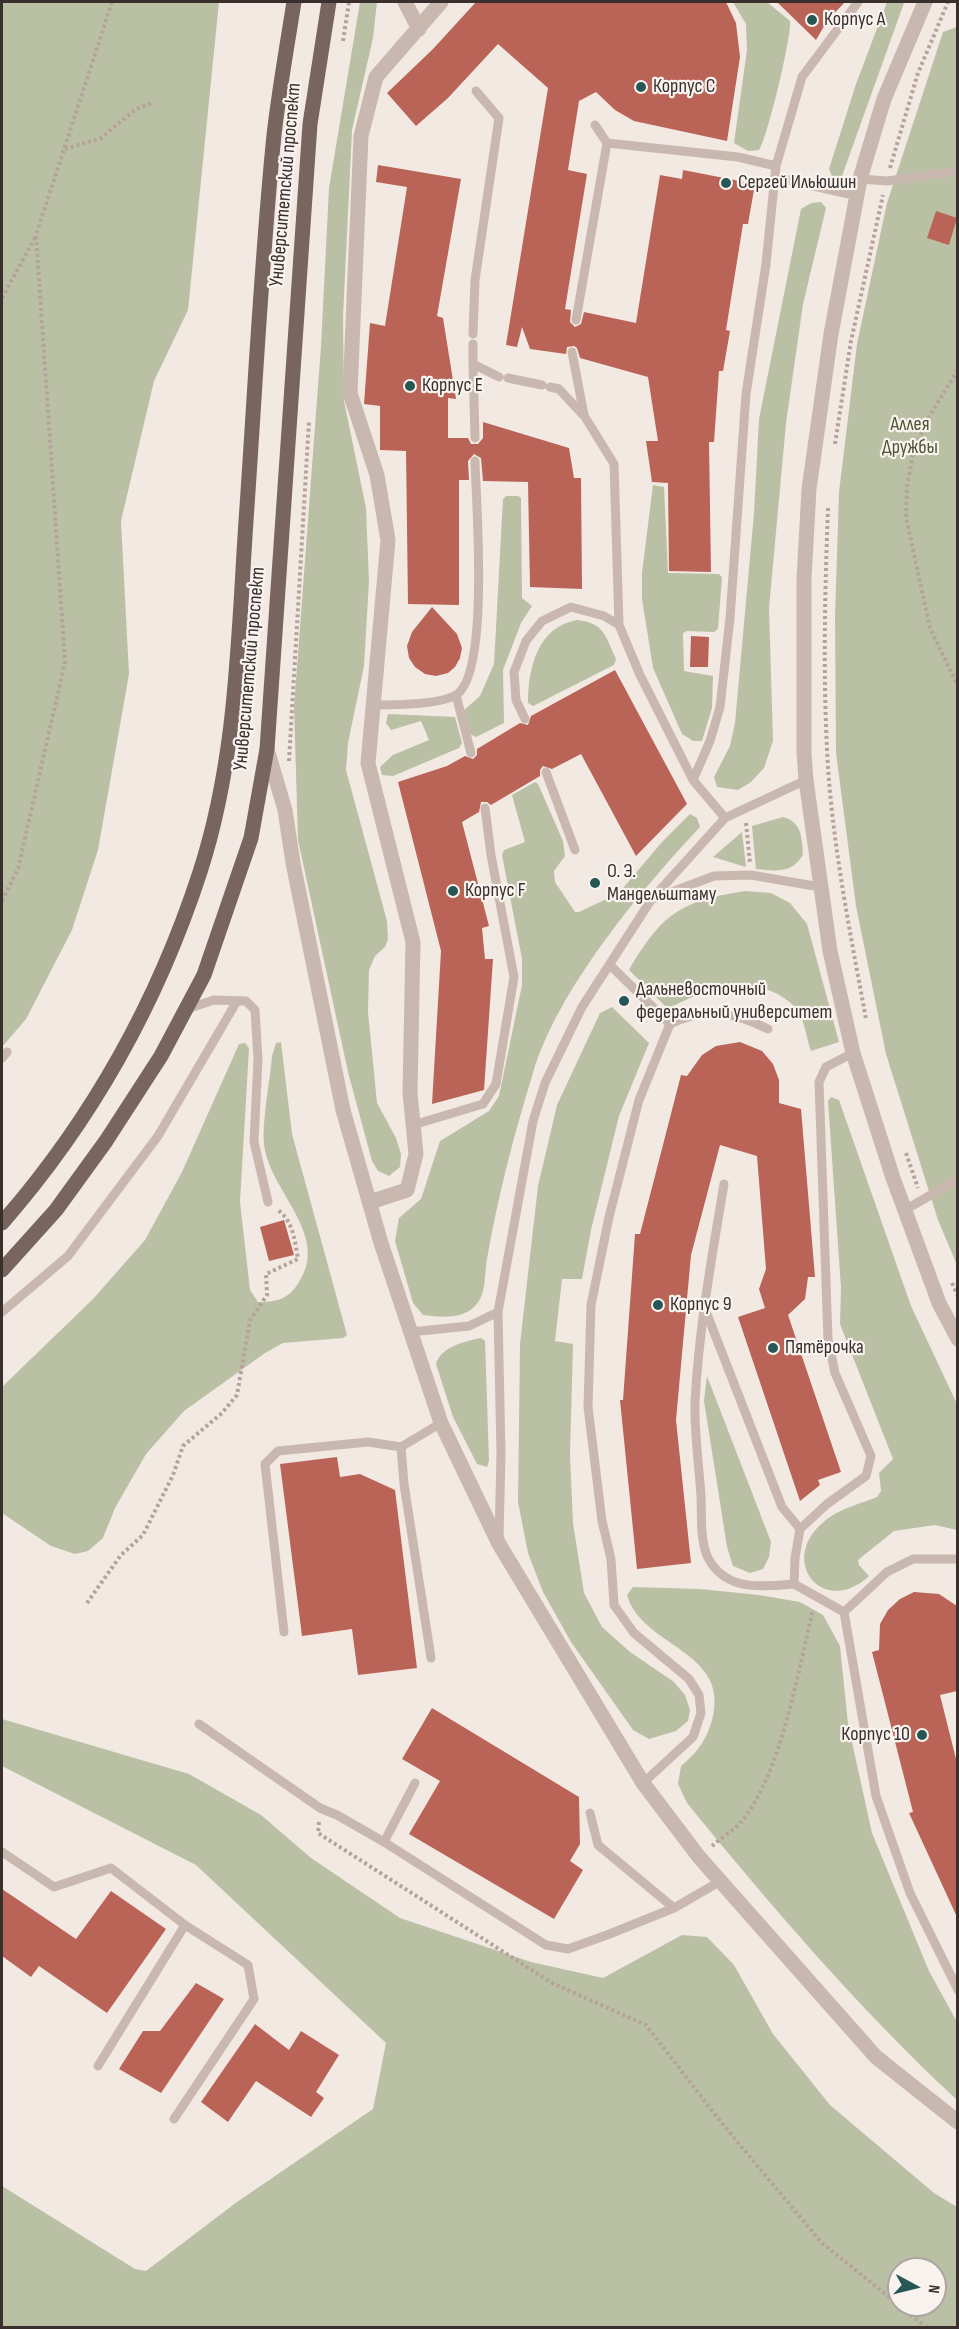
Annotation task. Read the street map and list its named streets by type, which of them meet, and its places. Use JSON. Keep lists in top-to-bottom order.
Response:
{
  "streets": {
    "main road": ["Университетский проспект"]
  },
  "parks": ["Аллея Дружбы"],
  "places": [
    "Корпус A",
    "Корпус C",
    "Сергей Ильюшин",
    "Корпус E",
    "О. Э. Мандельштаму",
    "Корпус F",
    "Дальневосточный федеральный университет",
    "Корпус 9",
    "Пятёрочка",
    "Корпус 10"
  ],
  "north": "right"
}
